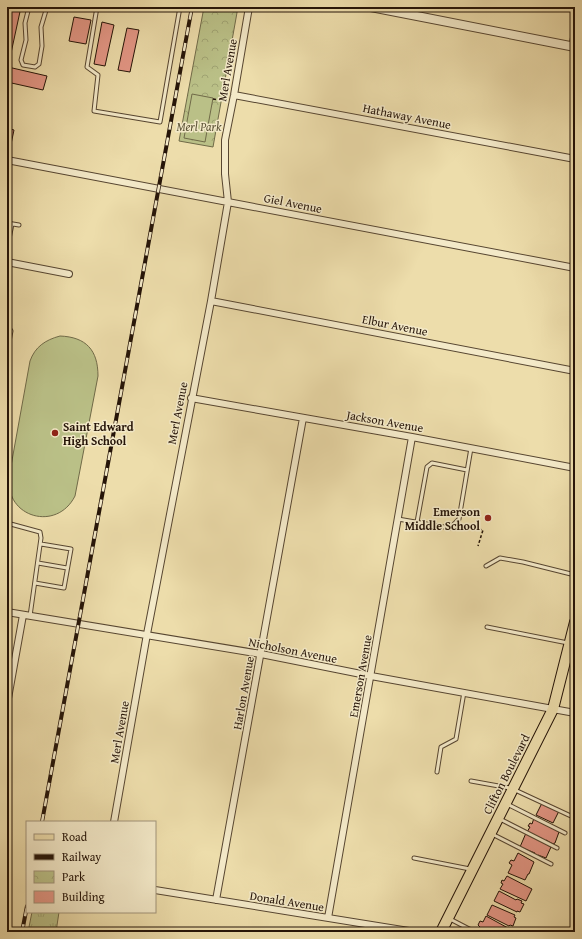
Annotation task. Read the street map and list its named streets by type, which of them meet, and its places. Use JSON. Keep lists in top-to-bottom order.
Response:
{
  "streets": {
    "main road": ["Clifton Boulevard"],
    "street": [
      "Merl Avenue",
      "Hathaway Avenue",
      "Giel Avenue",
      "Elbur Avenue",
      "Jackson Avenue",
      "Nicholson Avenue",
      "Emerson Avenue",
      "Harlon Avenue",
      "Donald Avenue"
    ]
  },
  "crossings": [
    ["Merl Avenue", "Hathaway Avenue"],
    ["Merl Avenue", "Giel Avenue"],
    ["Merl Avenue", "Elbur Avenue"],
    ["Merl Avenue", "Jackson Avenue"],
    ["Merl Avenue", "Nicholson Avenue"],
    ["Jackson Avenue", "Emerson Avenue"],
    ["Jackson Avenue", "Harlon Avenue"],
    ["Nicholson Avenue", "Emerson Avenue"],
    ["Nicholson Avenue", "Harlon Avenue"],
    ["Nicholson Avenue", "Clifton Boulevard"],
    ["Emerson Avenue", "Donald Avenue"],
    ["Harlon Avenue", "Donald Avenue"]
  ],
  "parks": ["Merl Park"],
  "places": ["Saint Edward High School", "Emerson Middle School"],
  "legend": [
    "Road",
    "Railway",
    "Park",
    "Building"
  ]
}
